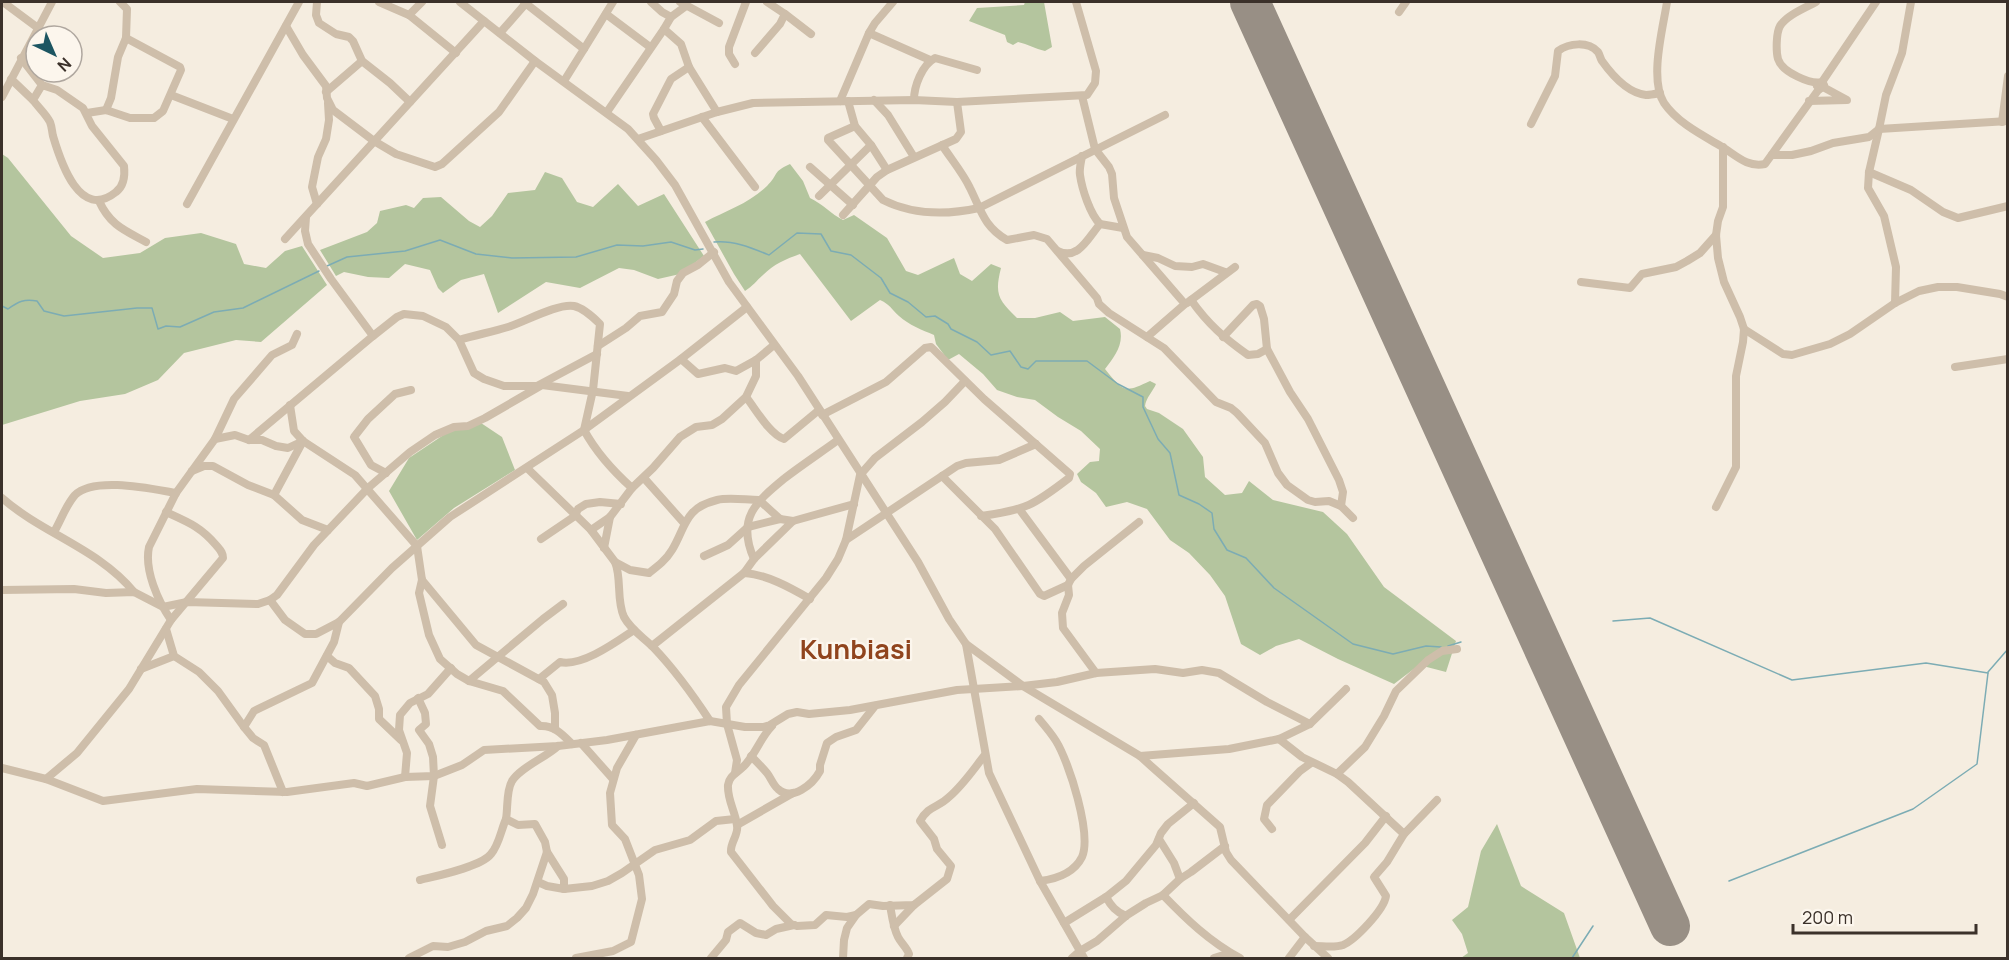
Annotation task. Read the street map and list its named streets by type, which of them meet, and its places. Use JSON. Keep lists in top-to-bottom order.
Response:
{
  "districts": ["Kunbiasi"],
  "scale_bar": "200 m",
  "north": "bottom right"
}
